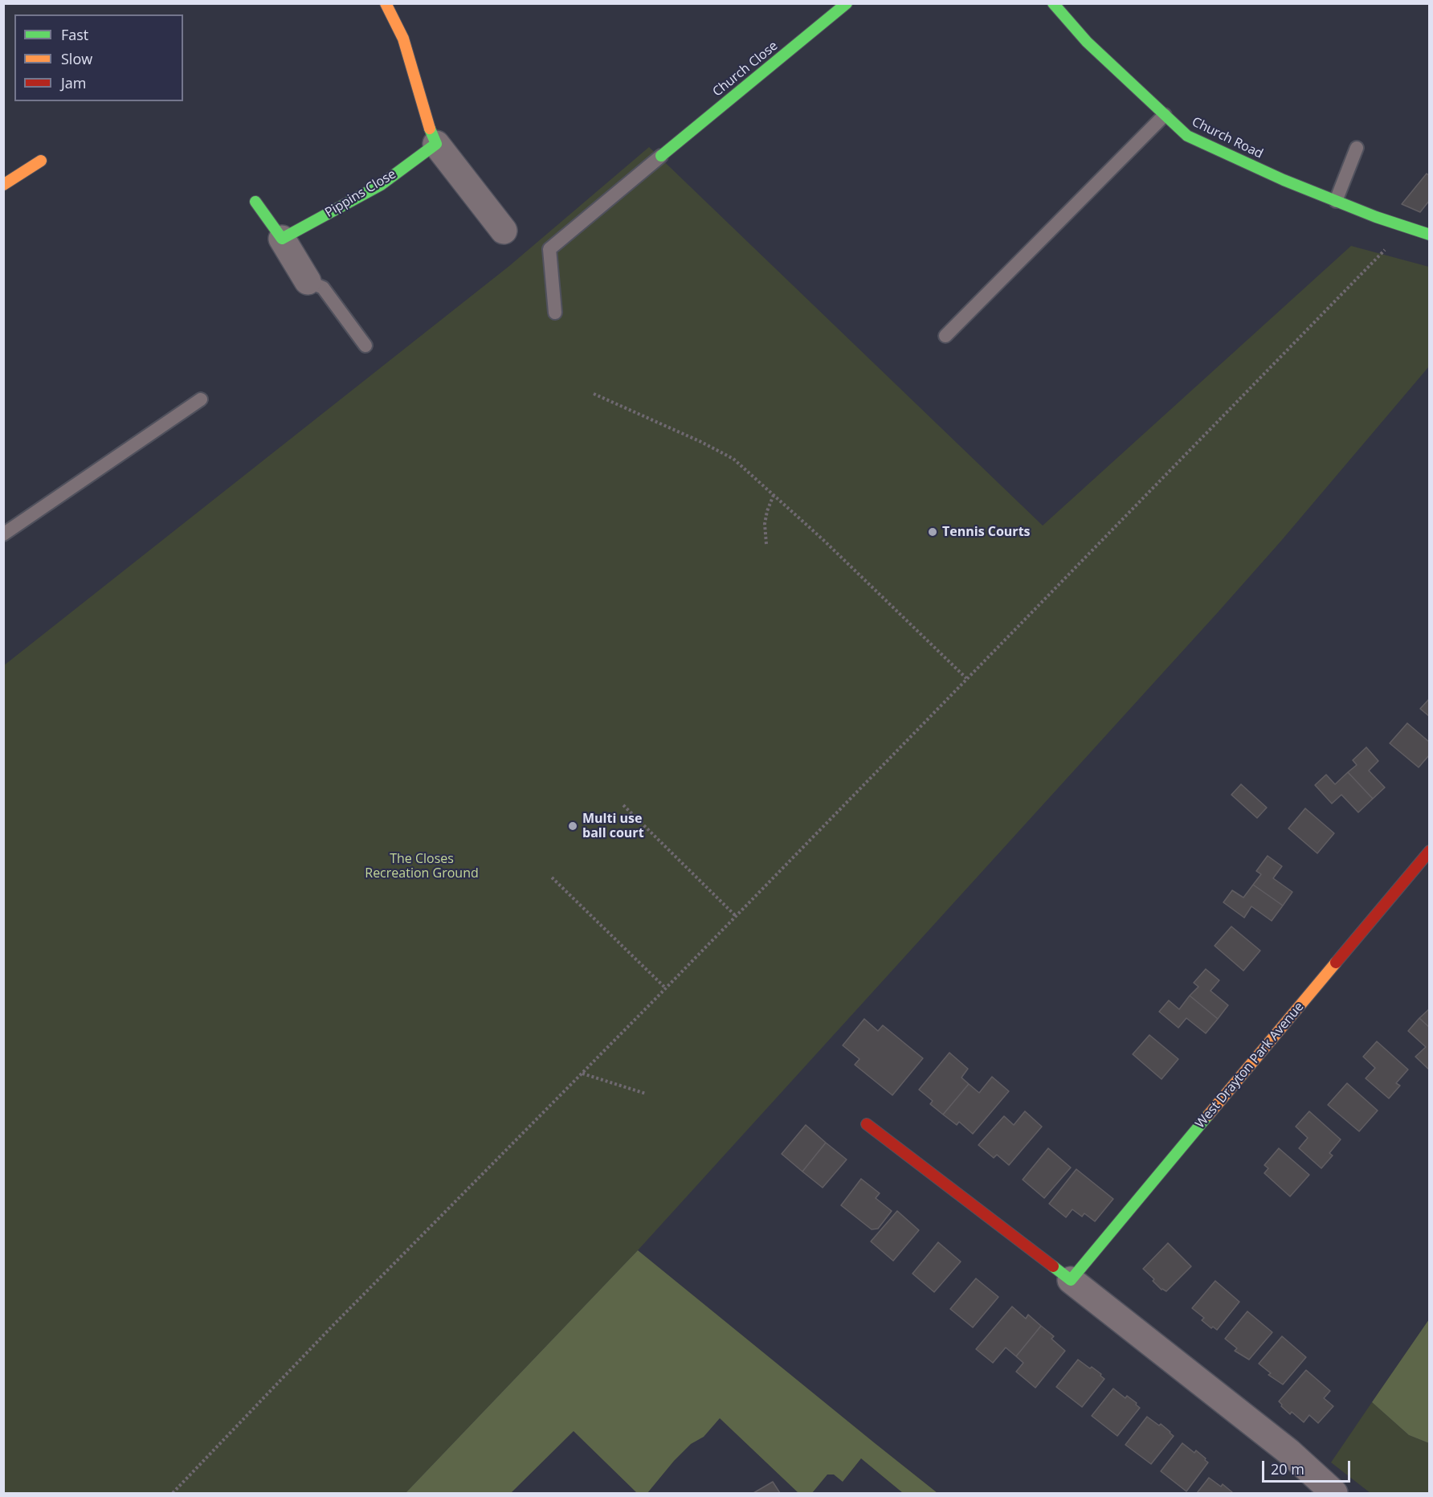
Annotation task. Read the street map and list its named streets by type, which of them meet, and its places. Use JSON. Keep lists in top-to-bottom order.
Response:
{
  "streets": {
    "street": [
      "Church Close",
      "Church Road",
      "Pippins Close",
      "West Drayton Park Avenue"
    ]
  },
  "parks": ["The Closes Recreation Ground"],
  "places": ["Tennis Courts", "Multi use ball court"],
  "legend": ["Fast", "Slow", "Jam"],
  "scale_bar": "20 m"
}
